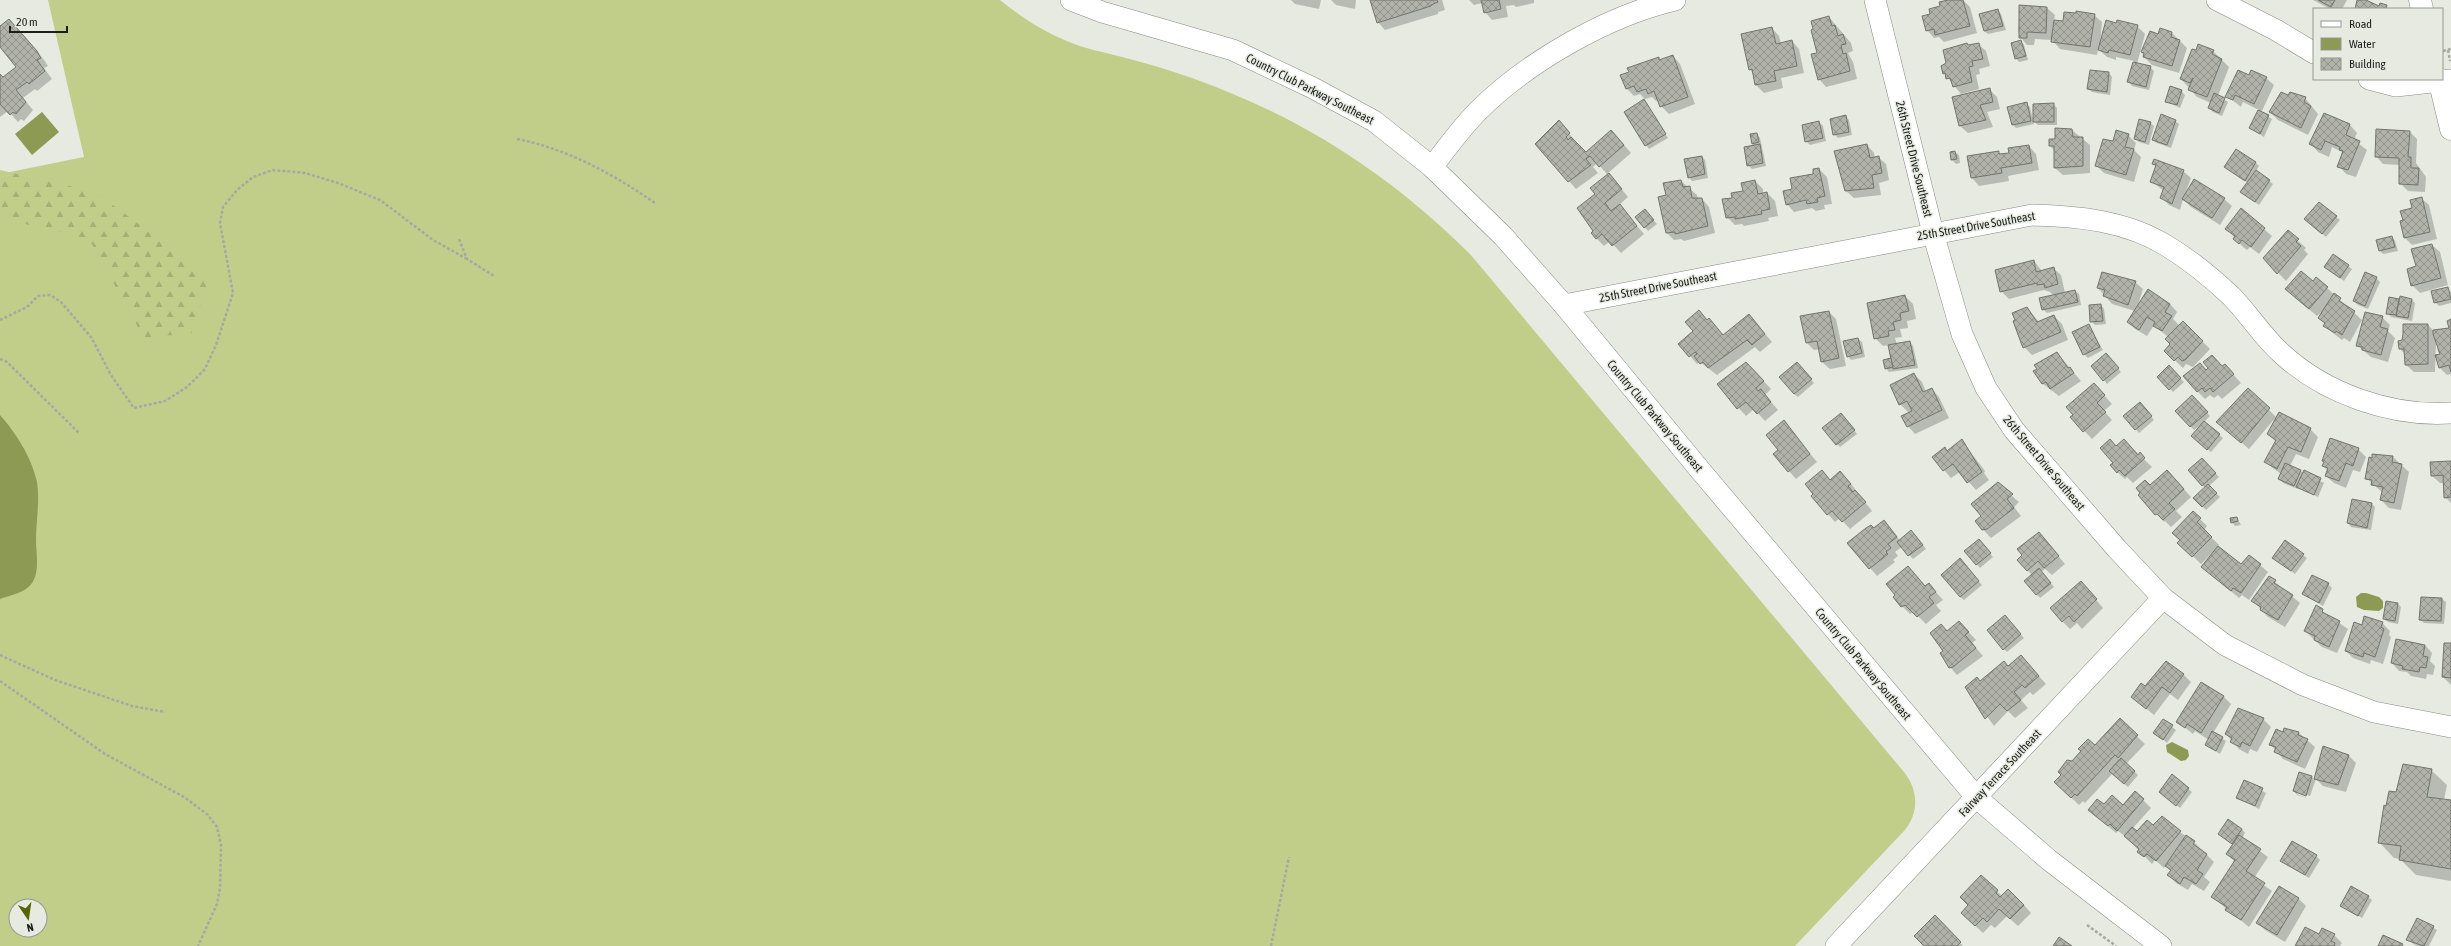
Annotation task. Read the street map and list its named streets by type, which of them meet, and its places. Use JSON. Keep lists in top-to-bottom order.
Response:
{
  "streets": {
    "street": [
      "Country Club Parkway Southeast",
      "26th Street Drive Southeast",
      "25th Street Drive Southeast",
      "Fairway Terrace Southeast"
    ]
  },
  "crossings": [
    ["Country Club Parkway Southeast", "25th Street Drive Southeast"],
    ["Country Club Parkway Southeast", "Fairway Terrace Southeast"],
    ["26th Street Drive Southeast", "25th Street Drive Southeast"],
    ["26th Street Drive Southeast", "Fairway Terrace Southeast"]
  ],
  "legend": ["Road", "Water", "Building"],
  "scale_bar": "20 m",
  "north": "bottom"
}
